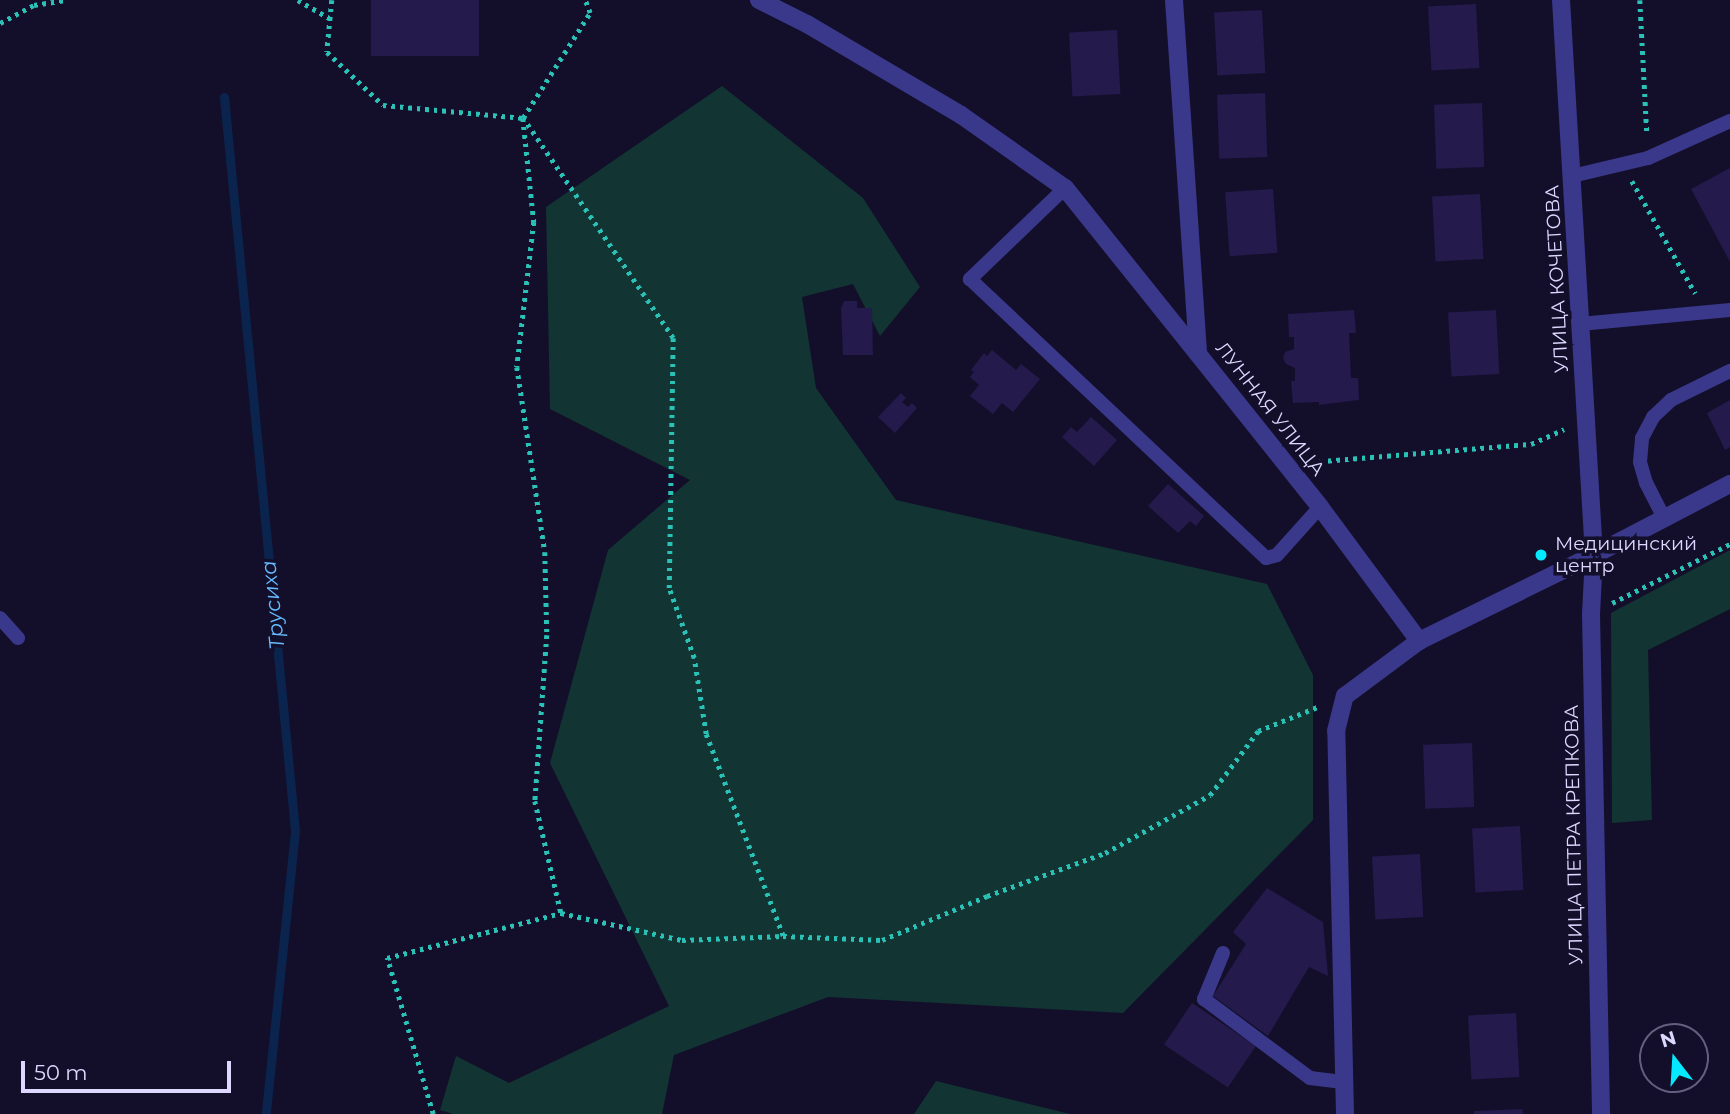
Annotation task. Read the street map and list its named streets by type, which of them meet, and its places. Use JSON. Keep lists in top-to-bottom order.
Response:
{
  "streets": {
    "street": ["УЛИЦА КОЧЕТОВА", "ЛУННАЯ УЛИЦА", "УЛИЦА ПЕТРА КРЕПКОВА"]
  },
  "crossings": [
    ["УЛИЦА КОЧЕТОВА", "УЛИЦА ПЕТРА КРЕПКОВА"]
  ],
  "water": ["Трусиха"],
  "places": ["Медицинский центр"],
  "scale_bar": "50 m",
  "north": "top"
}
